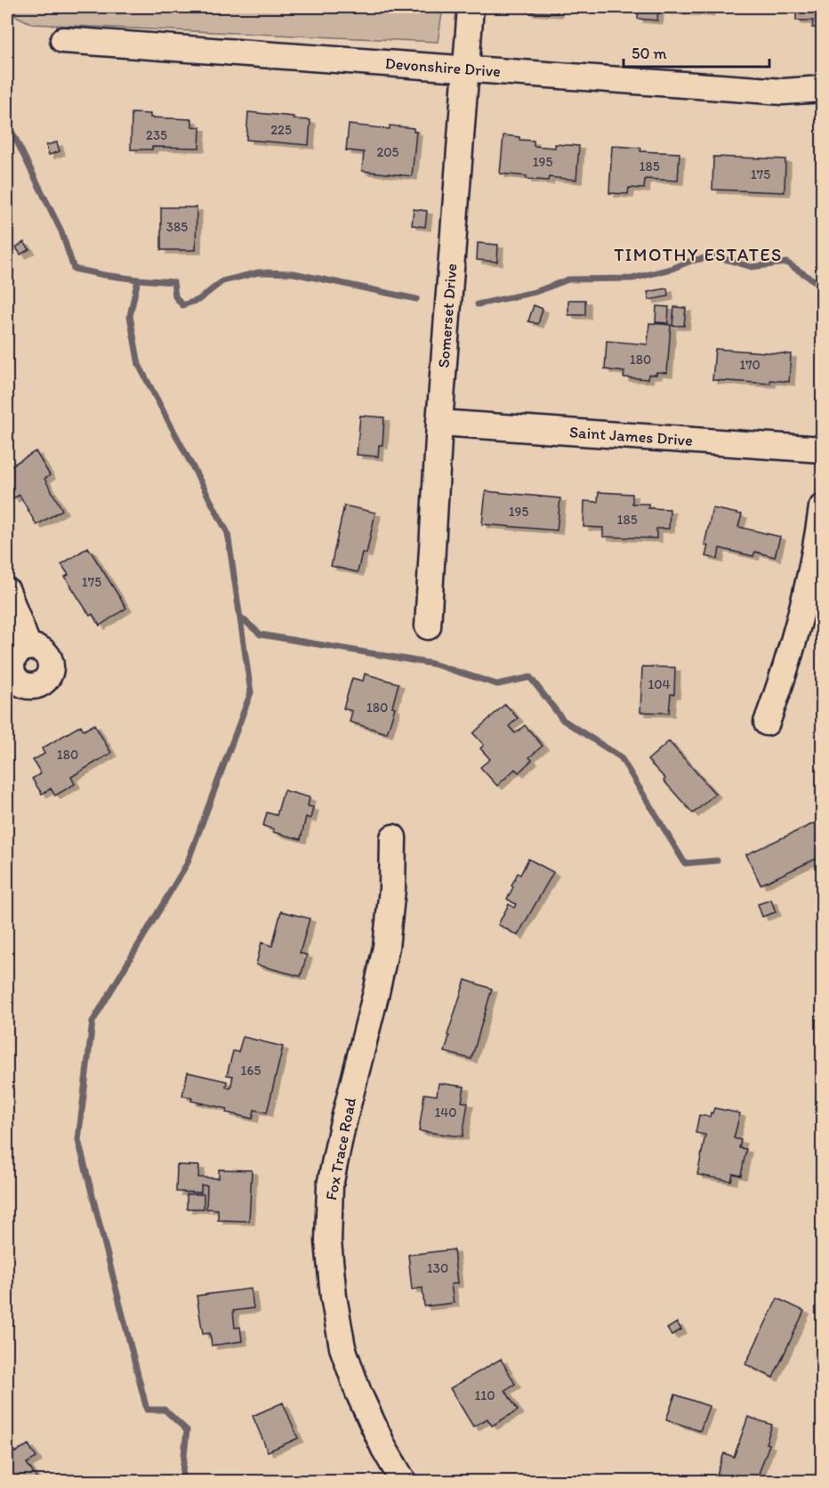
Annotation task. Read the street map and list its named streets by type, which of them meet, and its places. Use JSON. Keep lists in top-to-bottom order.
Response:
{
  "streets": {
    "street": [
      "Devonshire Drive",
      "Somerset Drive",
      "Saint James Drive",
      "Fox Trace Road"
    ]
  },
  "crossings": [
    ["Devonshire Drive", "Somerset Drive"],
    ["Somerset Drive", "Saint James Drive"]
  ],
  "districts": ["TIMOTHY ESTATES"],
  "house_numbers": [
    "225",
    "235",
    "205",
    "195",
    "185",
    "175",
    "385",
    "180",
    "170",
    "195",
    "185",
    "175",
    "104",
    "180",
    "180",
    "165",
    "140",
    "130",
    "110"
  ],
  "scale_bar": "50 m"
}
